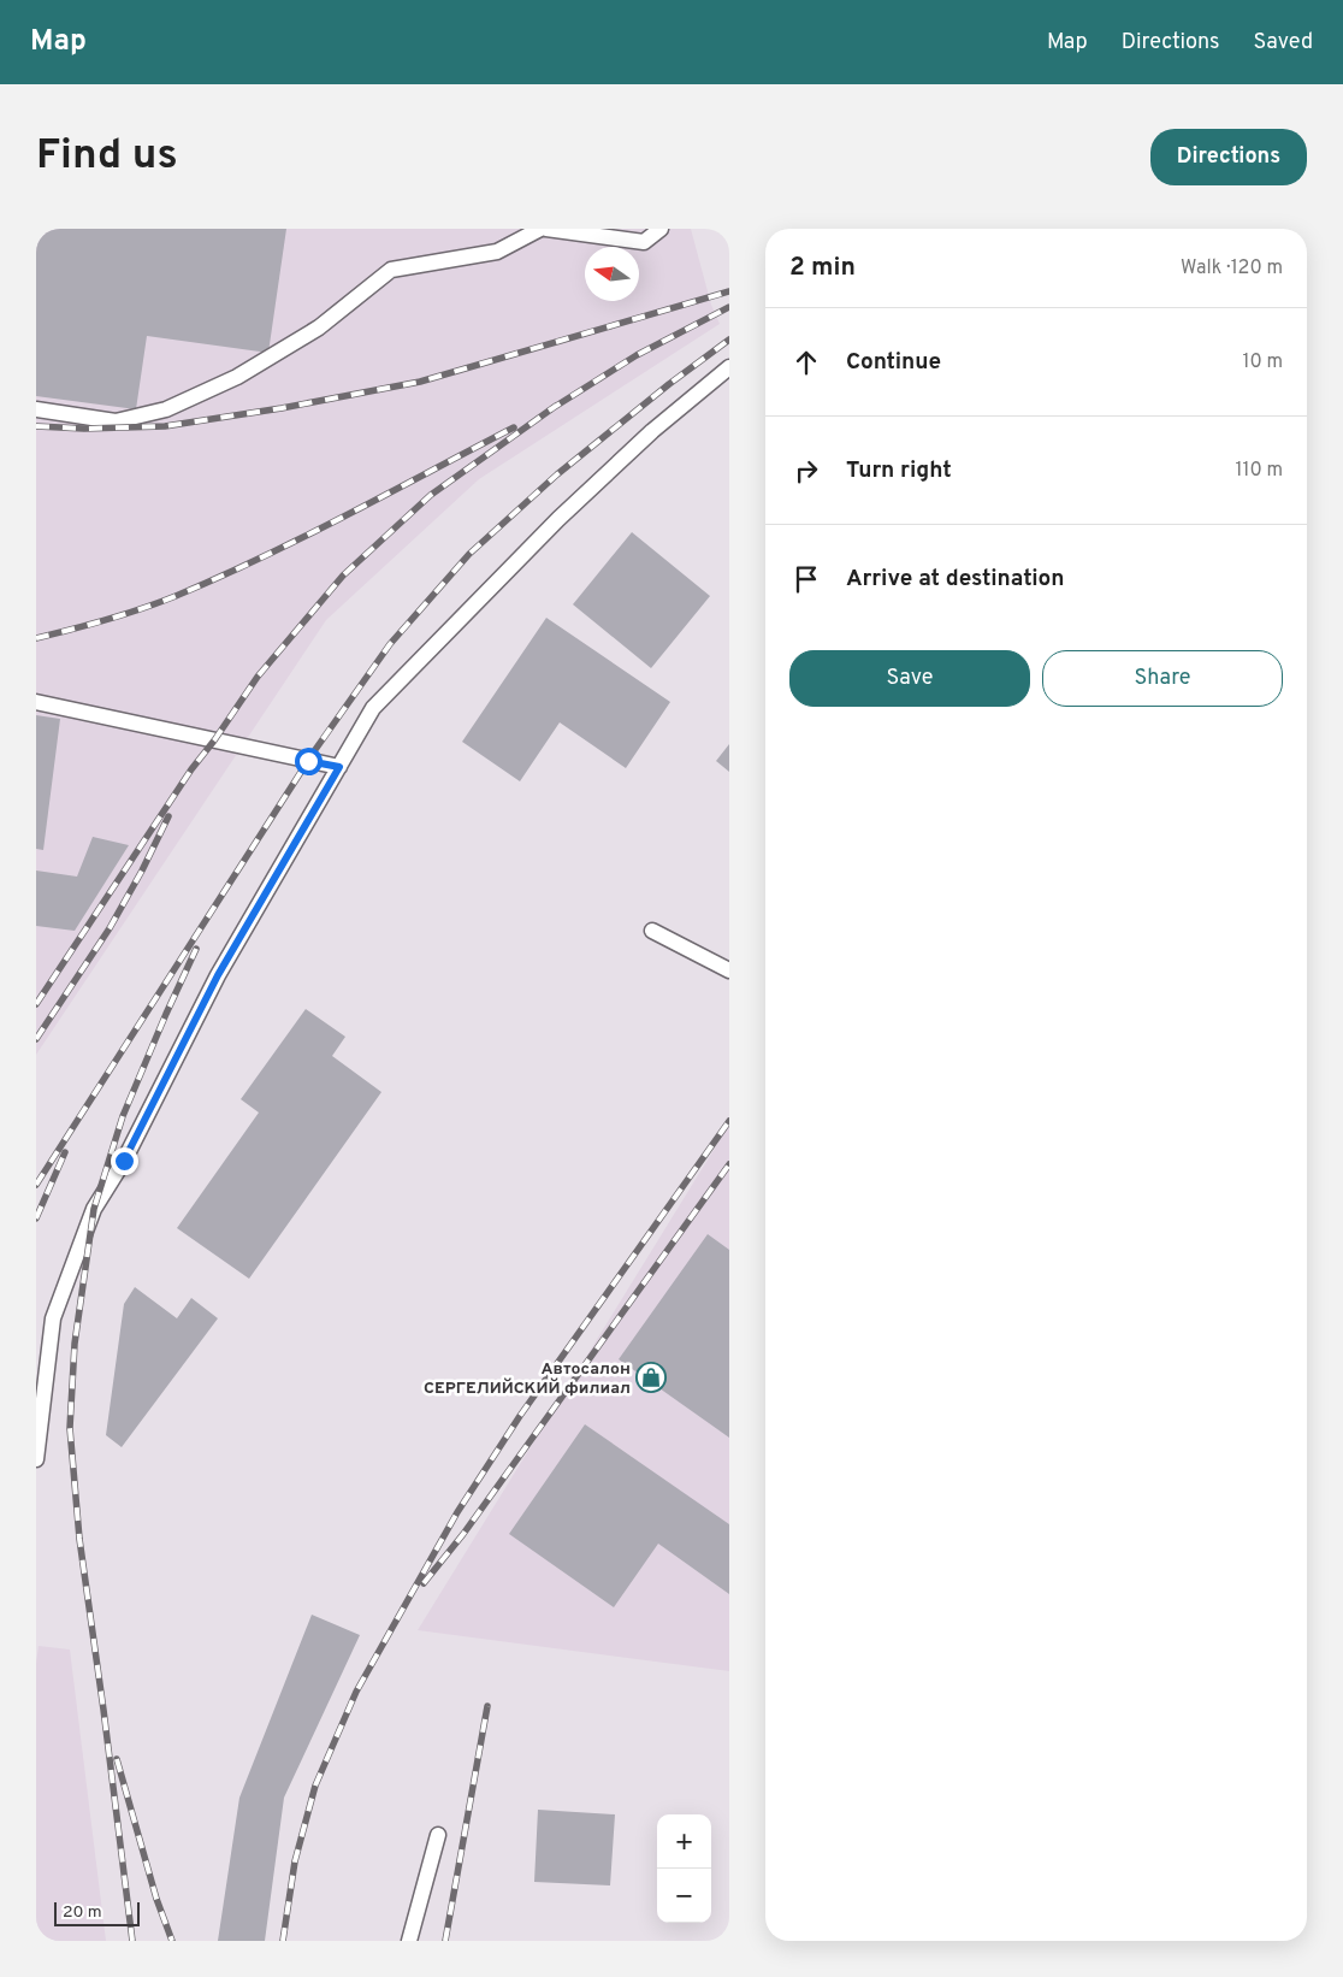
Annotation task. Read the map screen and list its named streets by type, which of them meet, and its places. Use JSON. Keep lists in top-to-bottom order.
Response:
{
  "places": {
    "shop": ["Автосалон СЕРГЕЛИЙСКИЙ филиал"]
  },
  "scale_bar": "20 m",
  "north": "left",
  "page": {
    "header": "Map",
    "nav": ["Map", "Directions", "Saved"],
    "buttons": [
      "Directions",
      ["Save", "Share"]
    ],
    "title": "Find us",
    "heading": ["2 min", "Walk · 120 m"],
    "list": [
      ["Continue", "10 m"],
      ["Turn right", "110 m"],
      "Arrive at destination"
    ],
    "map_buttons": ["+", "−"],
    "scale": "20 m"
  }
}
